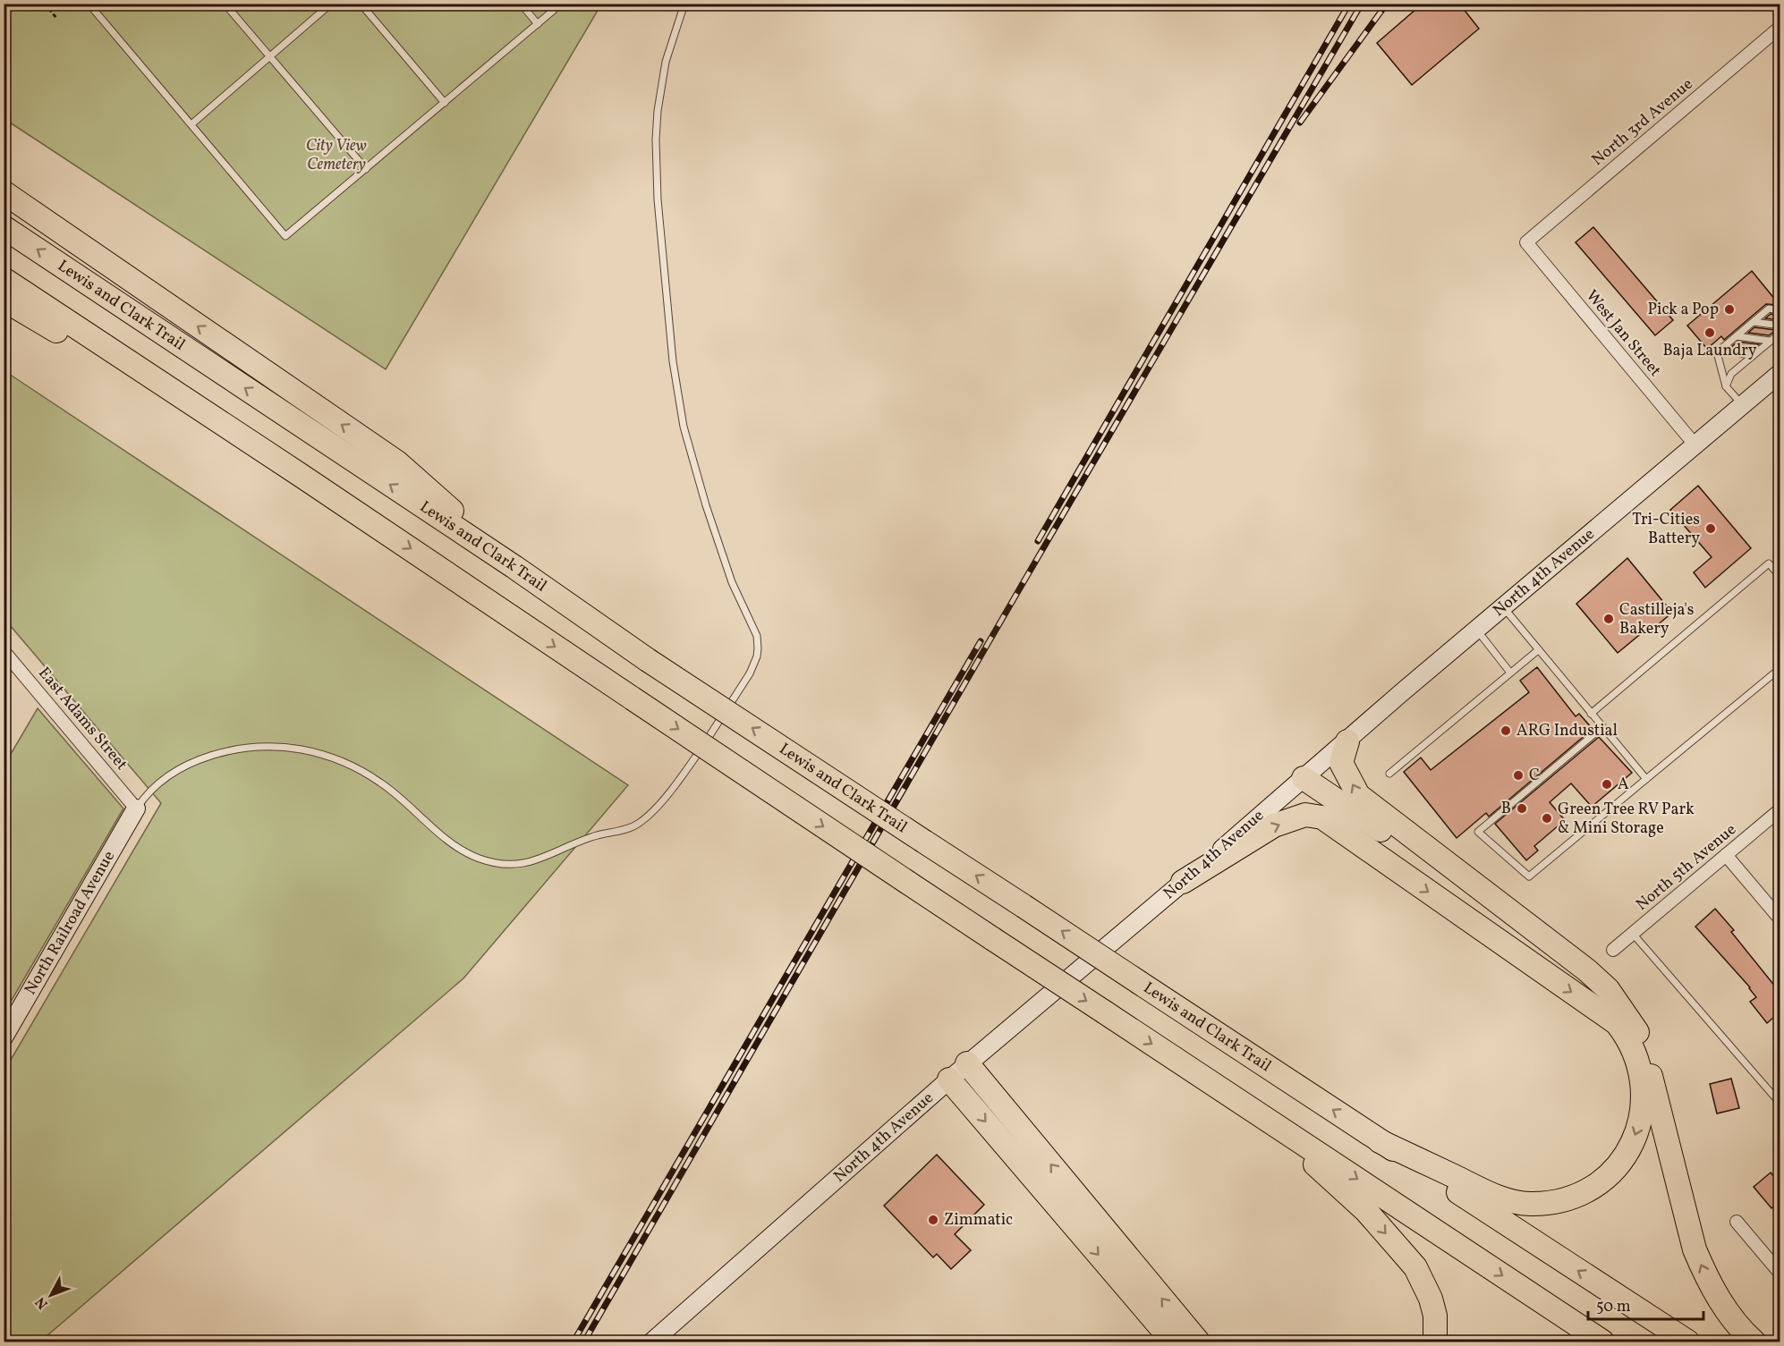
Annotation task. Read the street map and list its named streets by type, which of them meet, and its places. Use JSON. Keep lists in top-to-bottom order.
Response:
{
  "streets": {
    "highway": ["Lewis and Clark Trail"],
    "main road": ["North 4th Avenue", "North Railroad Avenue"],
    "street": [
      "North 3rd Avenue",
      "West Jan Street",
      "East Adams Street",
      "North 5th Avenue"
    ]
  },
  "crossings": [
    ["North 3rd Avenue", "West Jan Street"],
    ["West Jan Street", "North 4th Avenue"],
    ["East Adams Street", "North Railroad Avenue"]
  ],
  "parks": ["City View Cemetery"],
  "places": [
    "Pick a Pop",
    "Baja Laundry",
    "Tri-Cities Battery",
    "Castilleja's Bakery",
    "ARG Industial",
    "C",
    "A",
    "B",
    "Green Tree RV Park & Mini Storage",
    "Zimmatic"
  ],
  "scale_bar": "50 m",
  "north": "bottom left"
}
